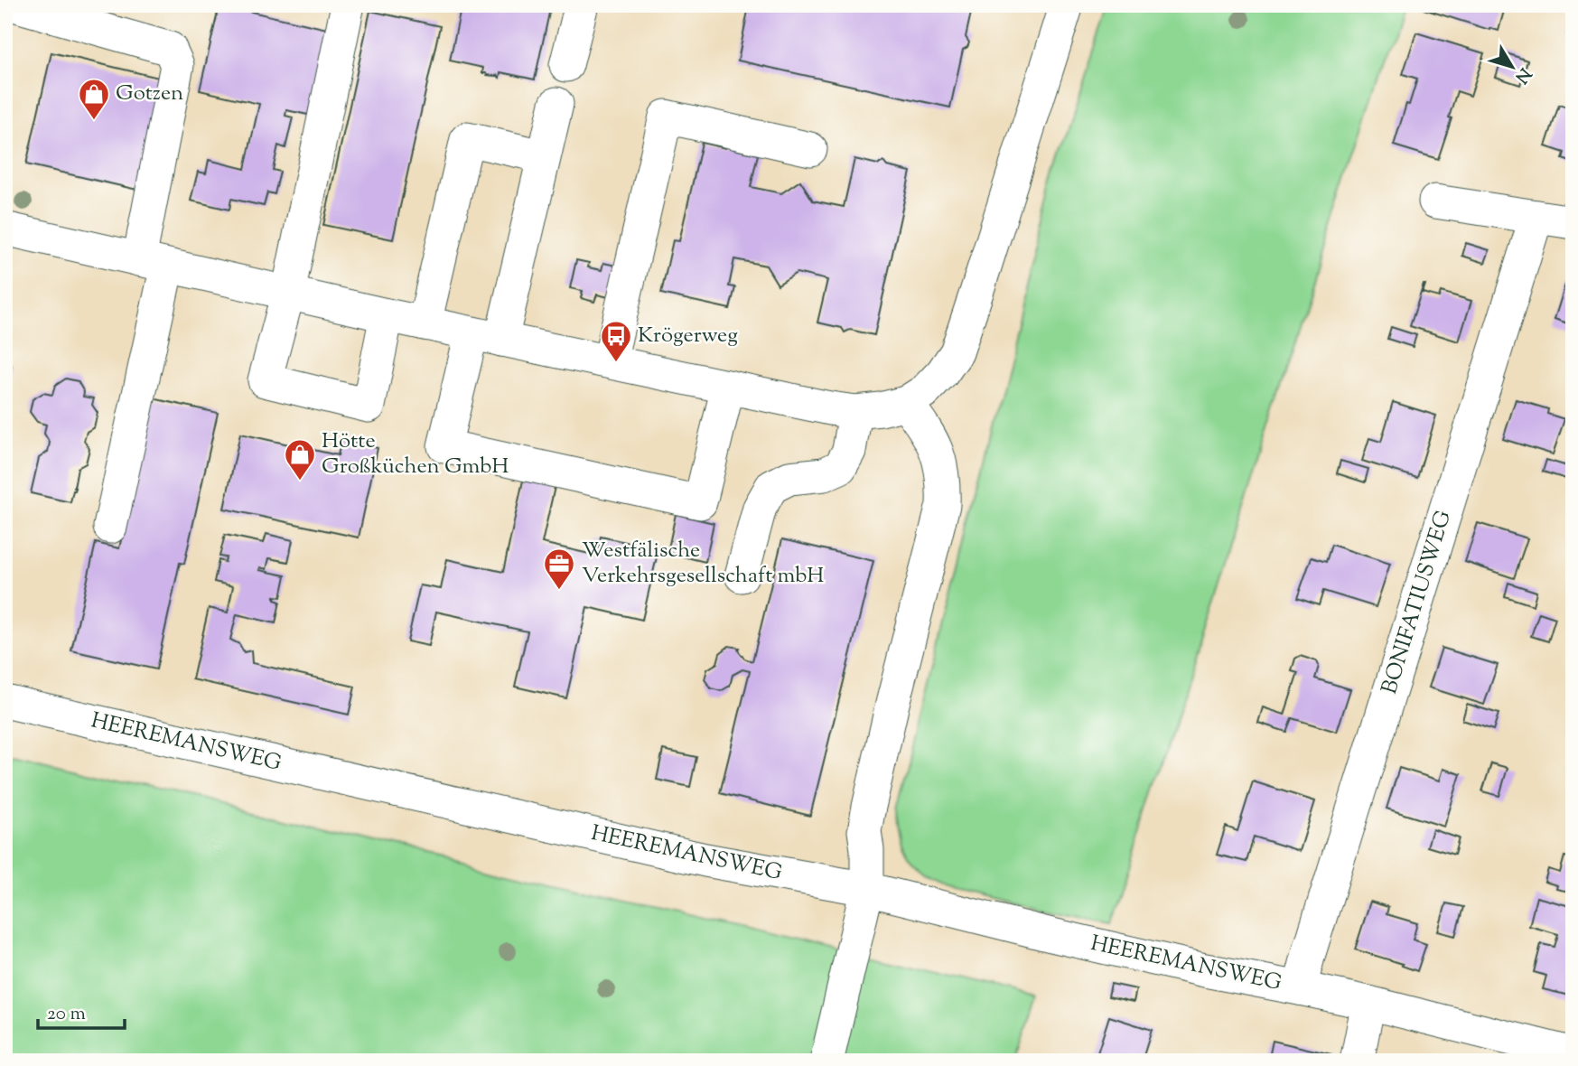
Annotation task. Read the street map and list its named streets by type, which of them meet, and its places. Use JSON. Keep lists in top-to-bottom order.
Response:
{
  "streets": {
    "street": ["BONIFATIUSWEG", "HEEREMANSWEG"]
  },
  "crossings": [
    ["BONIFATIUSWEG", "HEEREMANSWEG"]
  ],
  "places": {
    "shop": ["Gotzen", "Hötte Großküchen GmbH"],
    "bus stop": ["Krögerweg"],
    "office": ["Westfälische Verkehrsgesellschaft mbH"]
  },
  "scale_bar": "20 m",
  "north": "bottom right"
}
